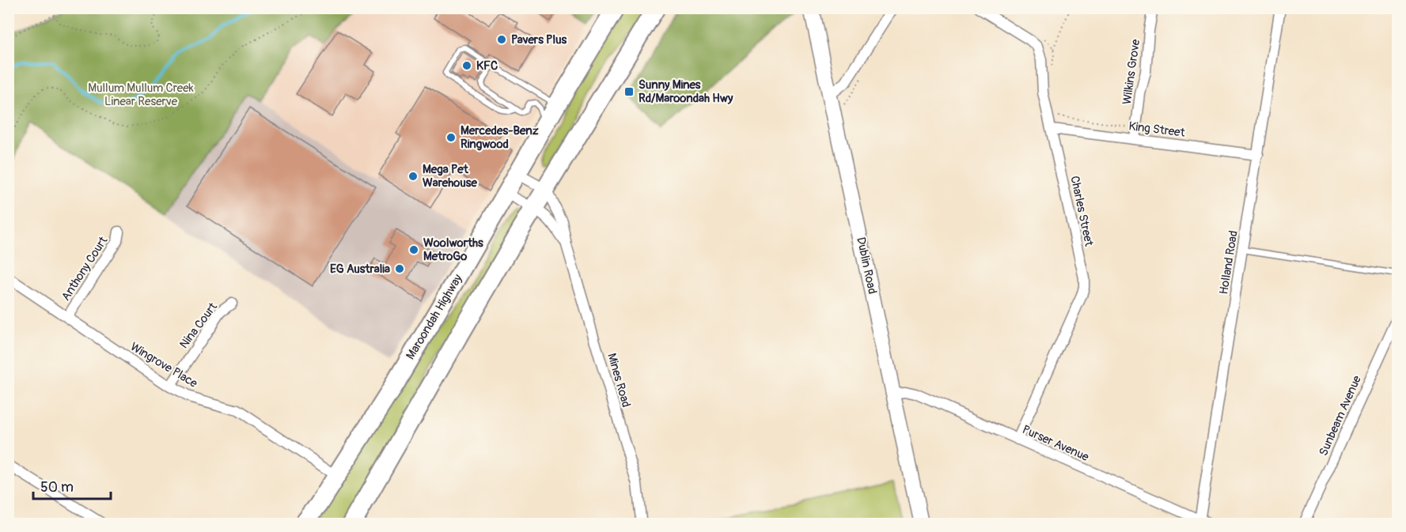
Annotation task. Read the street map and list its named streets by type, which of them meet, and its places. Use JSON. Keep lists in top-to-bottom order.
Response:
{
  "streets": {
    "highway": ["Maroondah Highway"],
    "main road": ["Dublin Road"],
    "street": [
      "Wilkins Grove",
      "King Street",
      "Charles Street",
      "Holland Road",
      "Anthony Court",
      "Nina Court",
      "Wingrove Place",
      "Mines Road",
      "Sunbeam Avenue",
      "Purser Avenue"
    ]
  },
  "crossings": [
    ["Wilkins Grove", "King Street"],
    ["King Street", "Charles Street"],
    ["King Street", "Holland Road"],
    ["Charles Street", "Purser Avenue"],
    ["Holland Road", "Purser Avenue"],
    ["Dublin Road", "Purser Avenue"],
    ["Anthony Court", "Wingrove Place"],
    ["Maroondah Highway", "Wingrove Place"],
    ["Maroondah Highway", "Mines Road"],
    ["Nina Court", "Wingrove Place"]
  ],
  "parks": ["Mullum Mullum Creek Linear Reserve"],
  "places": {
    "other": [
      "Pavers Plus",
      "KFC",
      "Mercedes-Benz Ringwood",
      "Mega Pet Warehouse",
      "Woolworths MetroGo",
      "EG Australia"
    ],
    "transit": ["Sunny Mines Rd/Maroondah Hwy"]
  },
  "scale_bar": "50 m"
}
